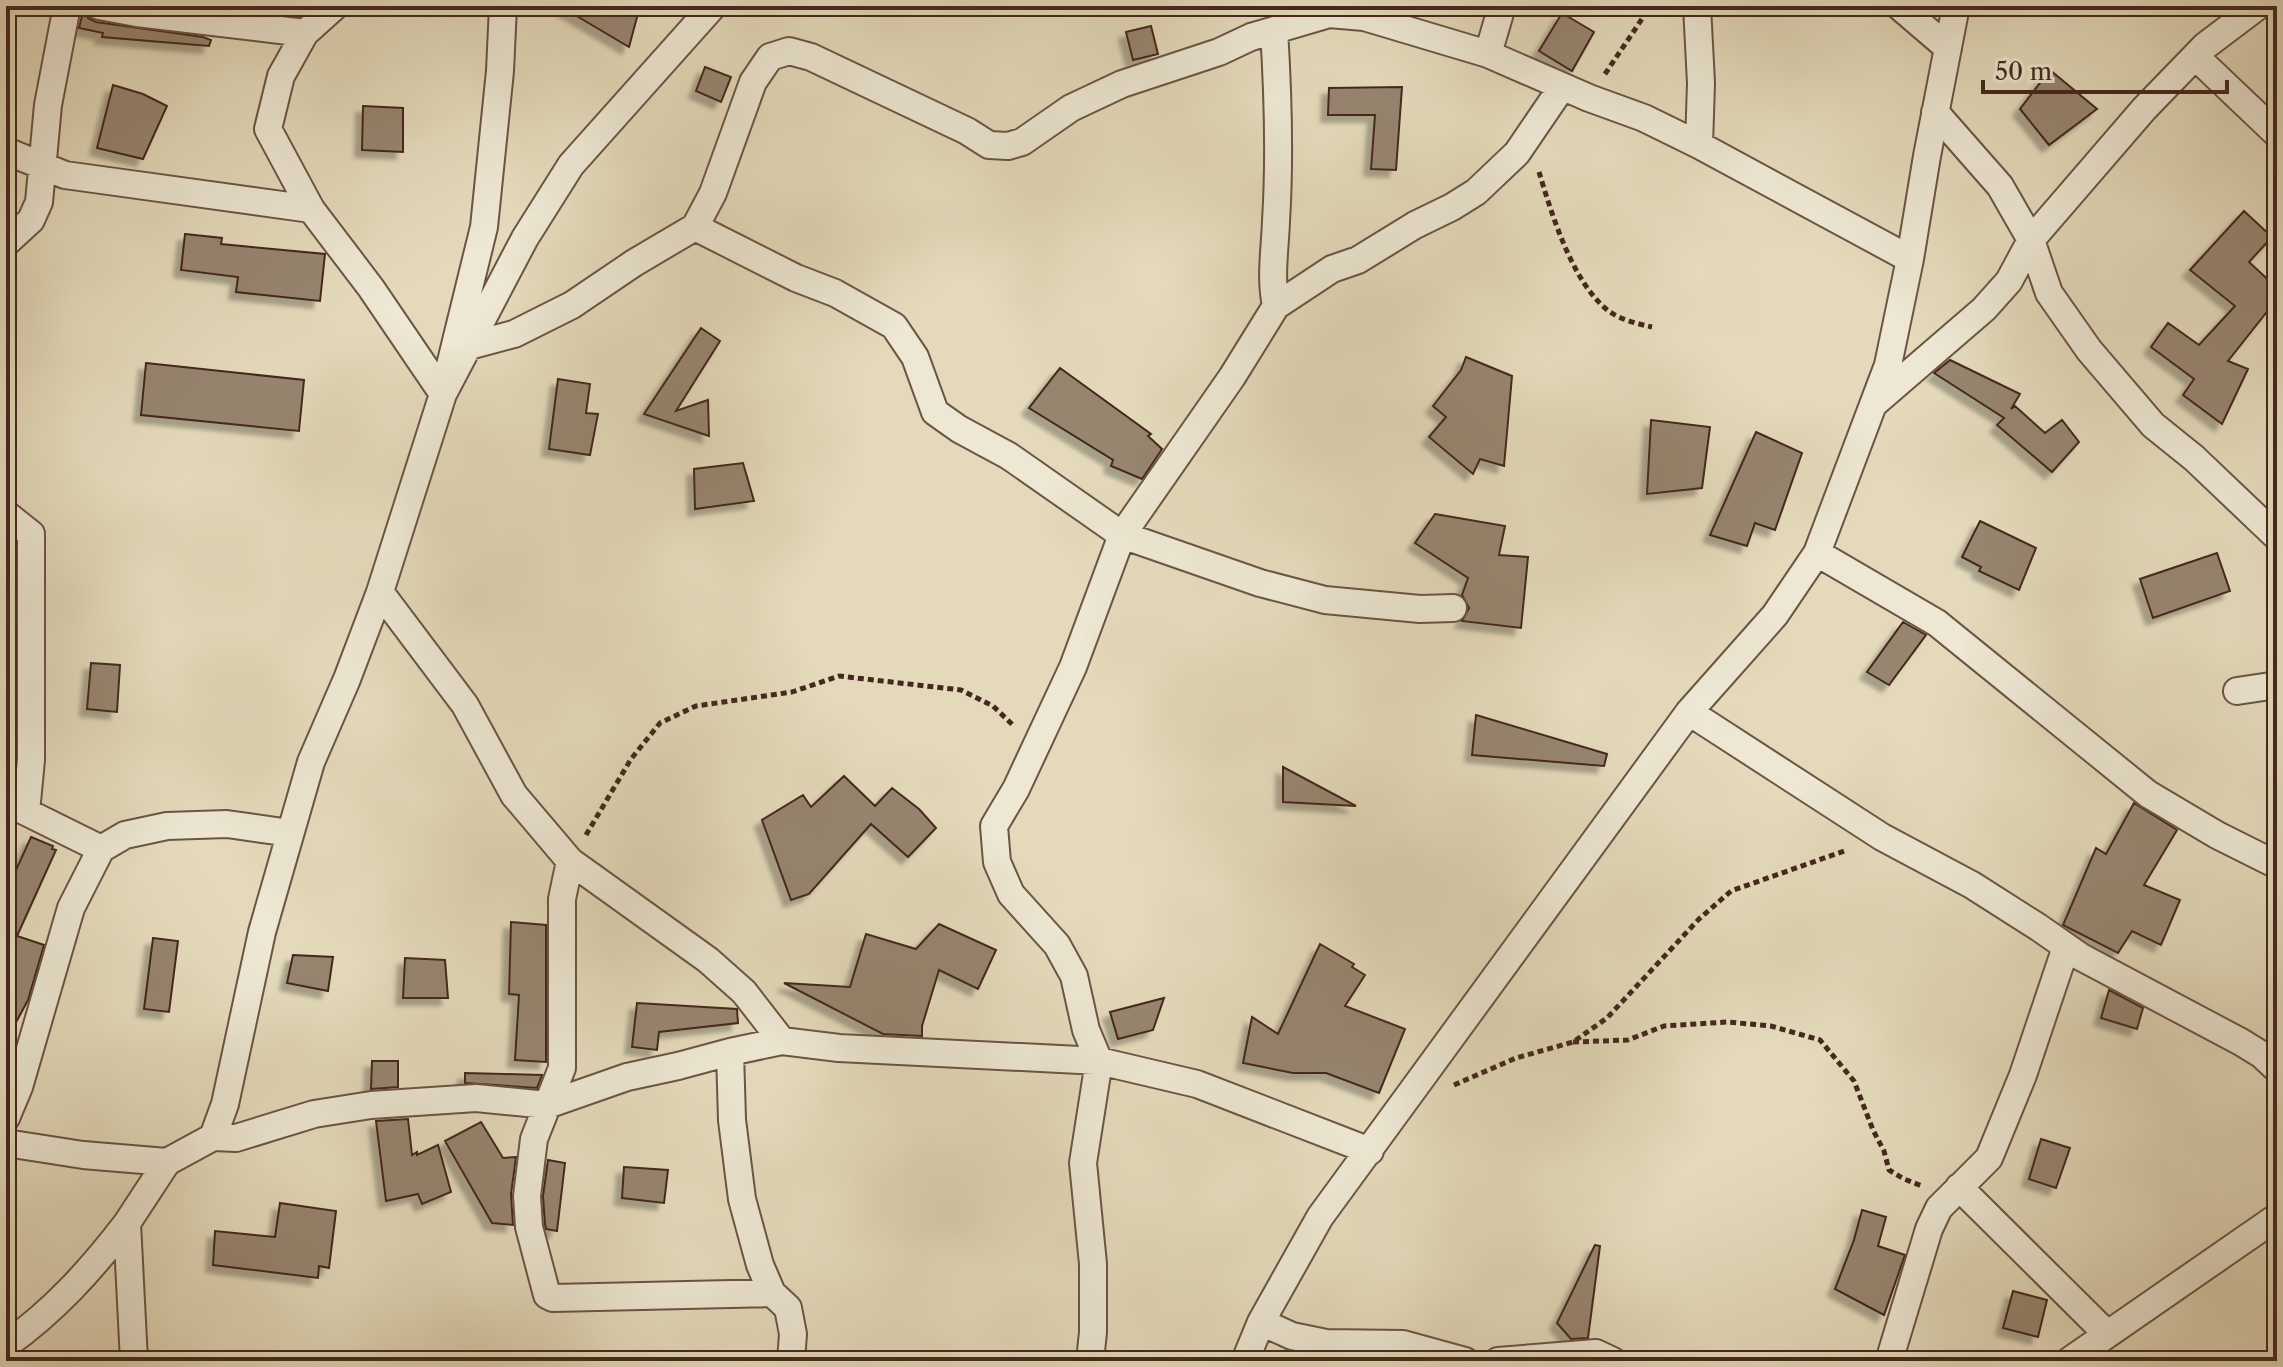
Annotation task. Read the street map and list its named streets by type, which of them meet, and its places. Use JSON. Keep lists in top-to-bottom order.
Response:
{
  "scale_bar": "50 m"
}
